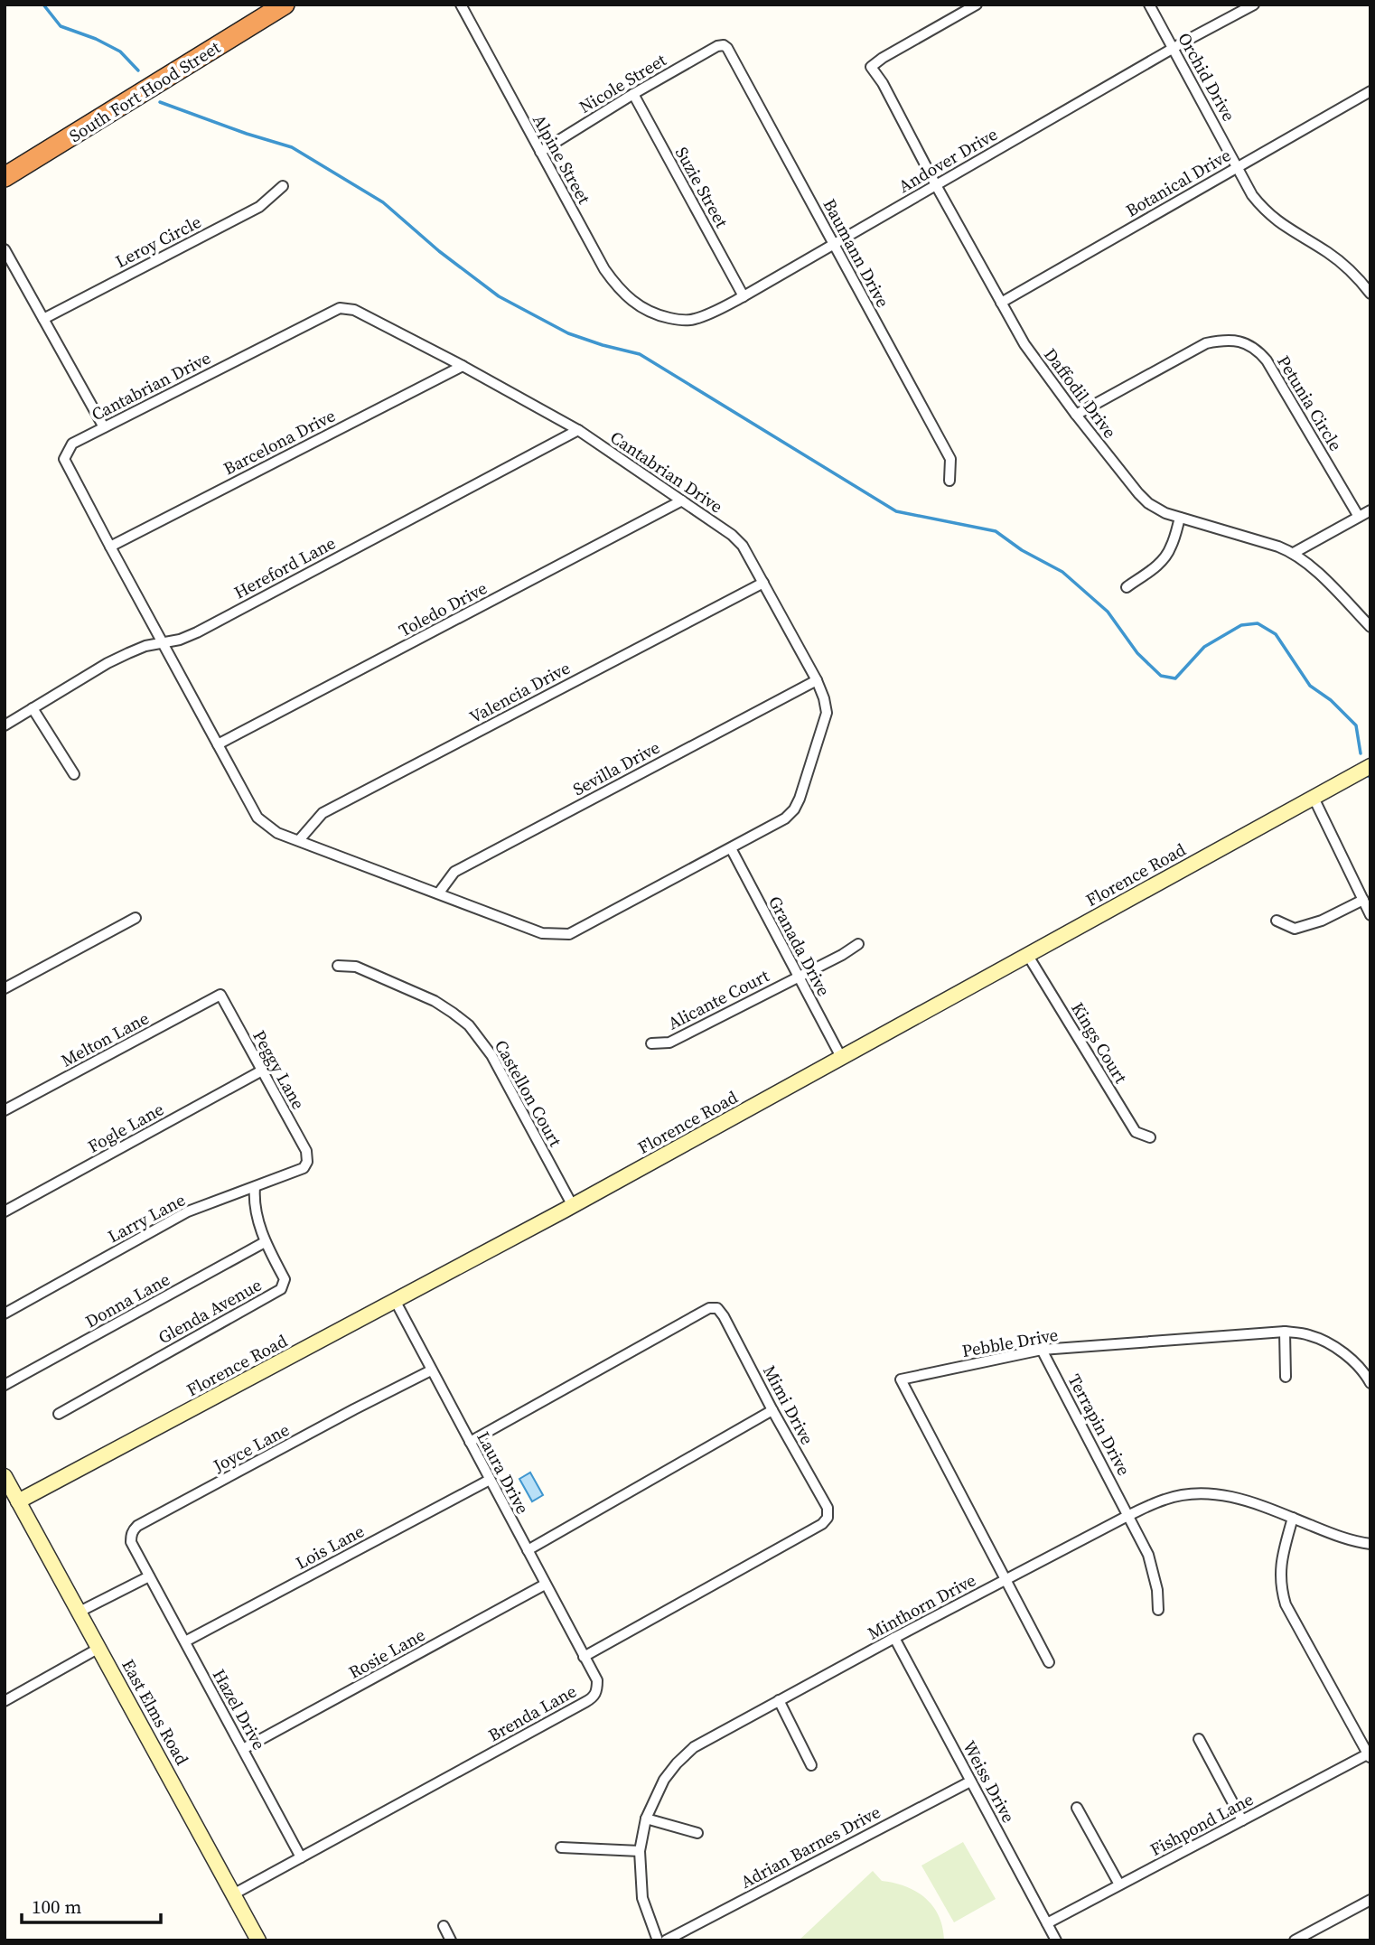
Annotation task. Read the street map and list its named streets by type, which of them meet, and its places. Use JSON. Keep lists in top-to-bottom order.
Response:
{
  "streets": {
    "highway": ["South Fort Hood Street"],
    "street": [
      "Orchid Drive",
      "Nicole Street",
      "Alpine Street",
      "Andover Drive",
      "Botanical Drive",
      "Suzie Street",
      "Leroy Circle",
      "Baumann Drive",
      "Cantabrian Drive",
      "Daffodil Drive",
      "Petunia Circle",
      "Barcelona Drive",
      "Hereford Lane",
      "Toledo Drive",
      "Valencia Drive",
      "Sevilla Drive",
      "Florence Road",
      "Granada Drive",
      "Alicante Court",
      "Melton Lane",
      "Kings Court",
      "Peggy Lane",
      "Castellon Court",
      "Fogle Lane",
      "Larry Lane",
      "Donna Lane",
      "Glenda Avenue",
      "Pebble Drive",
      "Mimi Drive",
      "Terrapin Drive",
      "Joyce Lane",
      "Laura Drive",
      "Lois Lane",
      "Minthorn Drive",
      "Rosie Lane",
      "Hazel Drive",
      "East Elms Road",
      "Brenda Lane",
      "Weiss Drive",
      "Fishpond Lane",
      "Adrian Barnes Drive"
    ]
  },
  "crossings": [
    ["Orchid Drive", "Andover Drive"],
    ["Orchid Drive", "Botanical Drive"],
    ["Nicole Street", "Alpine Street"],
    ["Nicole Street", "Suzie Street"],
    ["Nicole Street", "Baumann Drive"],
    ["Alpine Street", "Andover Drive"],
    ["Andover Drive", "Suzie Street"],
    ["Andover Drive", "Baumann Drive"],
    ["Andover Drive", "Daffodil Drive"],
    ["Botanical Drive", "Daffodil Drive"],
    ["Cantabrian Drive", "Barcelona Drive"],
    ["Cantabrian Drive", "Hereford Lane"],
    ["Cantabrian Drive", "Toledo Drive"],
    ["Cantabrian Drive", "Valencia Drive"],
    ["Cantabrian Drive", "Sevilla Drive"],
    ["Cantabrian Drive", "Granada Drive"],
    ["Daffodil Drive", "Petunia Circle"],
    ["Florence Road", "Granada Drive"],
    ["Florence Road", "Kings Court"],
    ["Florence Road", "Castellon Court"],
    ["Florence Road", "Laura Drive"],
    ["Florence Road", "East Elms Road"],
    ["Granada Drive", "Alicante Court"],
    ["Melton Lane", "Peggy Lane"],
    ["Peggy Lane", "Fogle Lane"],
    ["Peggy Lane", "Larry Lane"],
    ["Larry Lane", "Glenda Avenue"],
    ["Donna Lane", "Glenda Avenue"],
    ["Pebble Drive", "Terrapin Drive"],
    ["Pebble Drive", "Minthorn Drive"],
    ["Mimi Drive", "Laura Drive"],
    ["Mimi Drive", "Brenda Lane"],
    ["Terrapin Drive", "Minthorn Drive"],
    ["Joyce Lane", "Laura Drive"],
    ["Joyce Lane", "Hazel Drive"],
    ["Laura Drive", "Lois Lane"],
    ["Laura Drive", "Rosie Lane"],
    ["Laura Drive", "Brenda Lane"],
    ["Lois Lane", "Hazel Drive"],
    ["Minthorn Drive", "Weiss Drive"],
    ["Rosie Lane", "Hazel Drive"],
    ["Hazel Drive", "Brenda Lane"],
    ["East Elms Road", "Brenda Lane"],
    ["Weiss Drive", "Fishpond Lane"],
    ["Weiss Drive", "Adrian Barnes Drive"]
  ],
  "scale_bar": "100 m"
}
